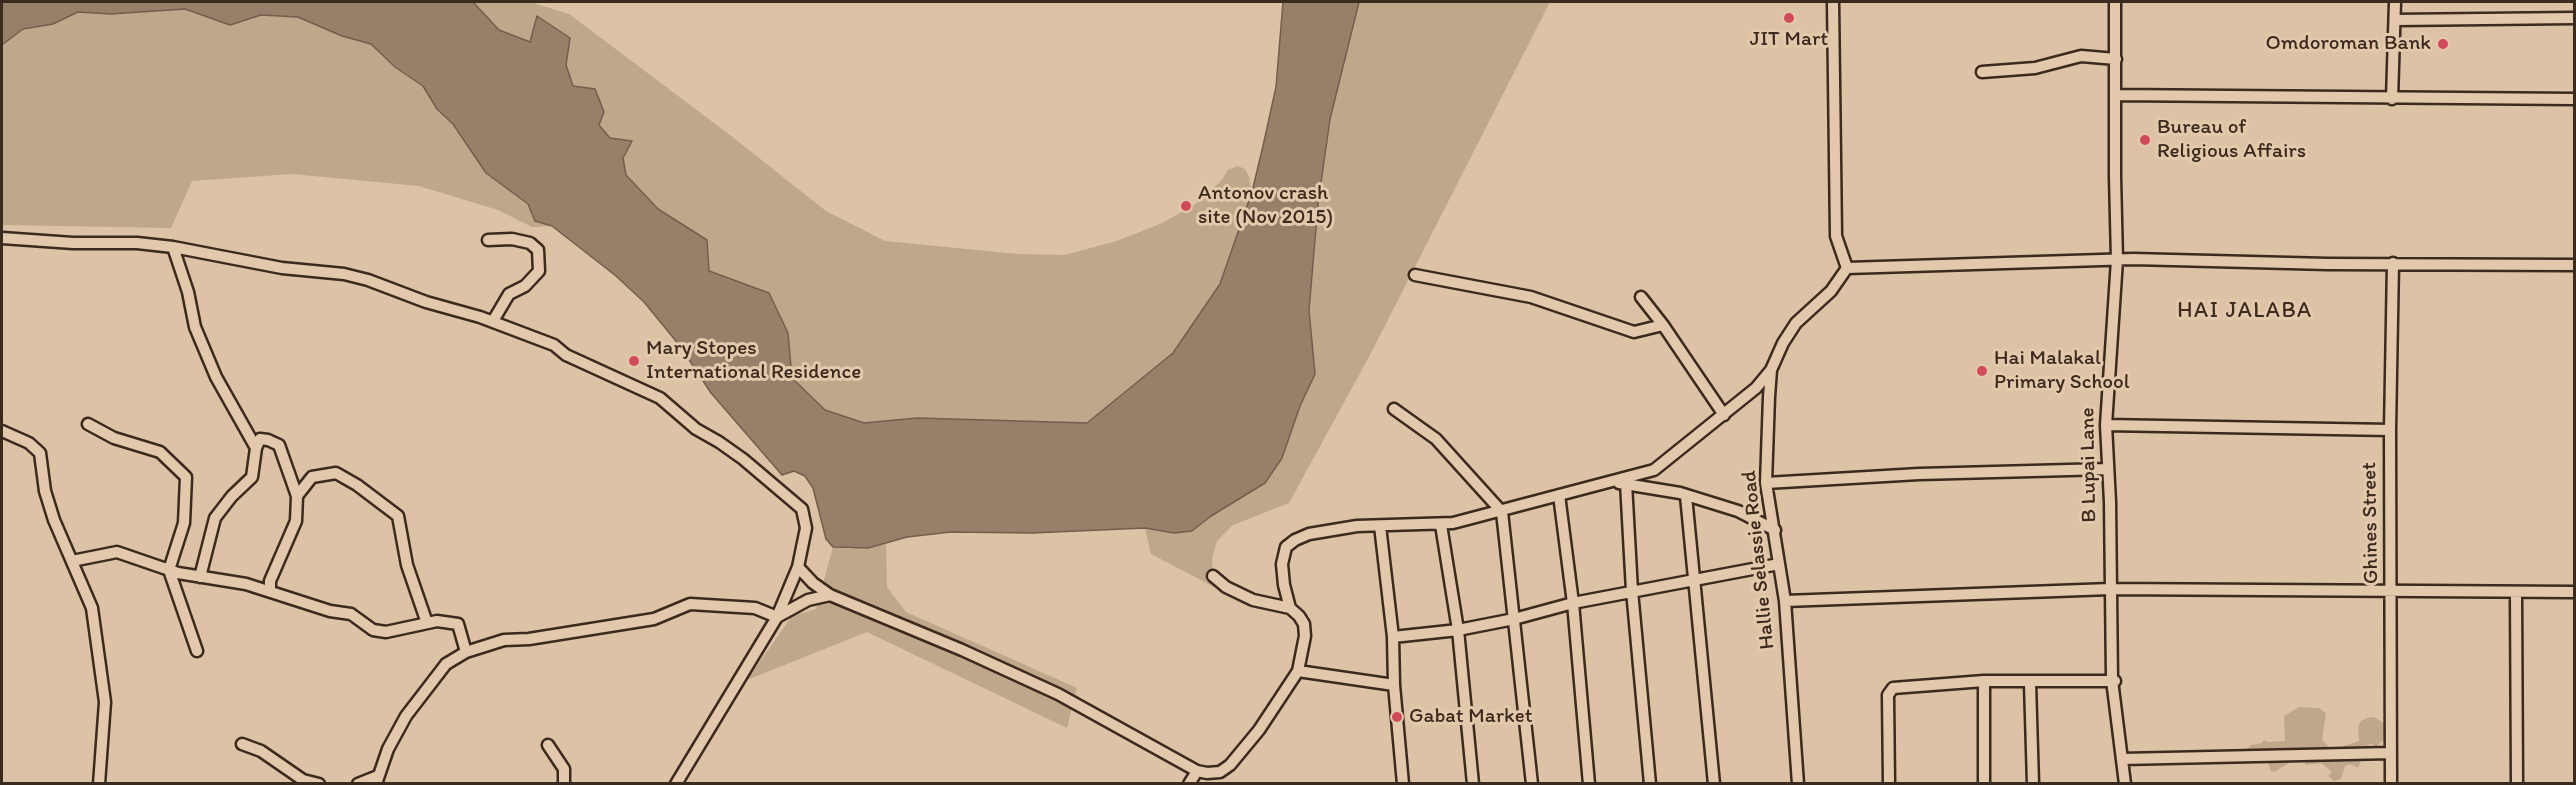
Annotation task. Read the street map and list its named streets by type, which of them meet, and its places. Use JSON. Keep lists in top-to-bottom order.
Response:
{
  "streets": {
    "street": ["B Lupai Lane", "Ghines Street", "Hallie Selassie Road"]
  },
  "districts": ["HAI JALABA"],
  "places": [
    "JIT Mart",
    "Omdoroman Bank",
    "Bureau of Religious Affairs",
    "Antonov crash site (Nov 2015)",
    "Mary Stopes International Residence",
    "Hai Malakal Primary School",
    "Gabat Market"
  ]
}
